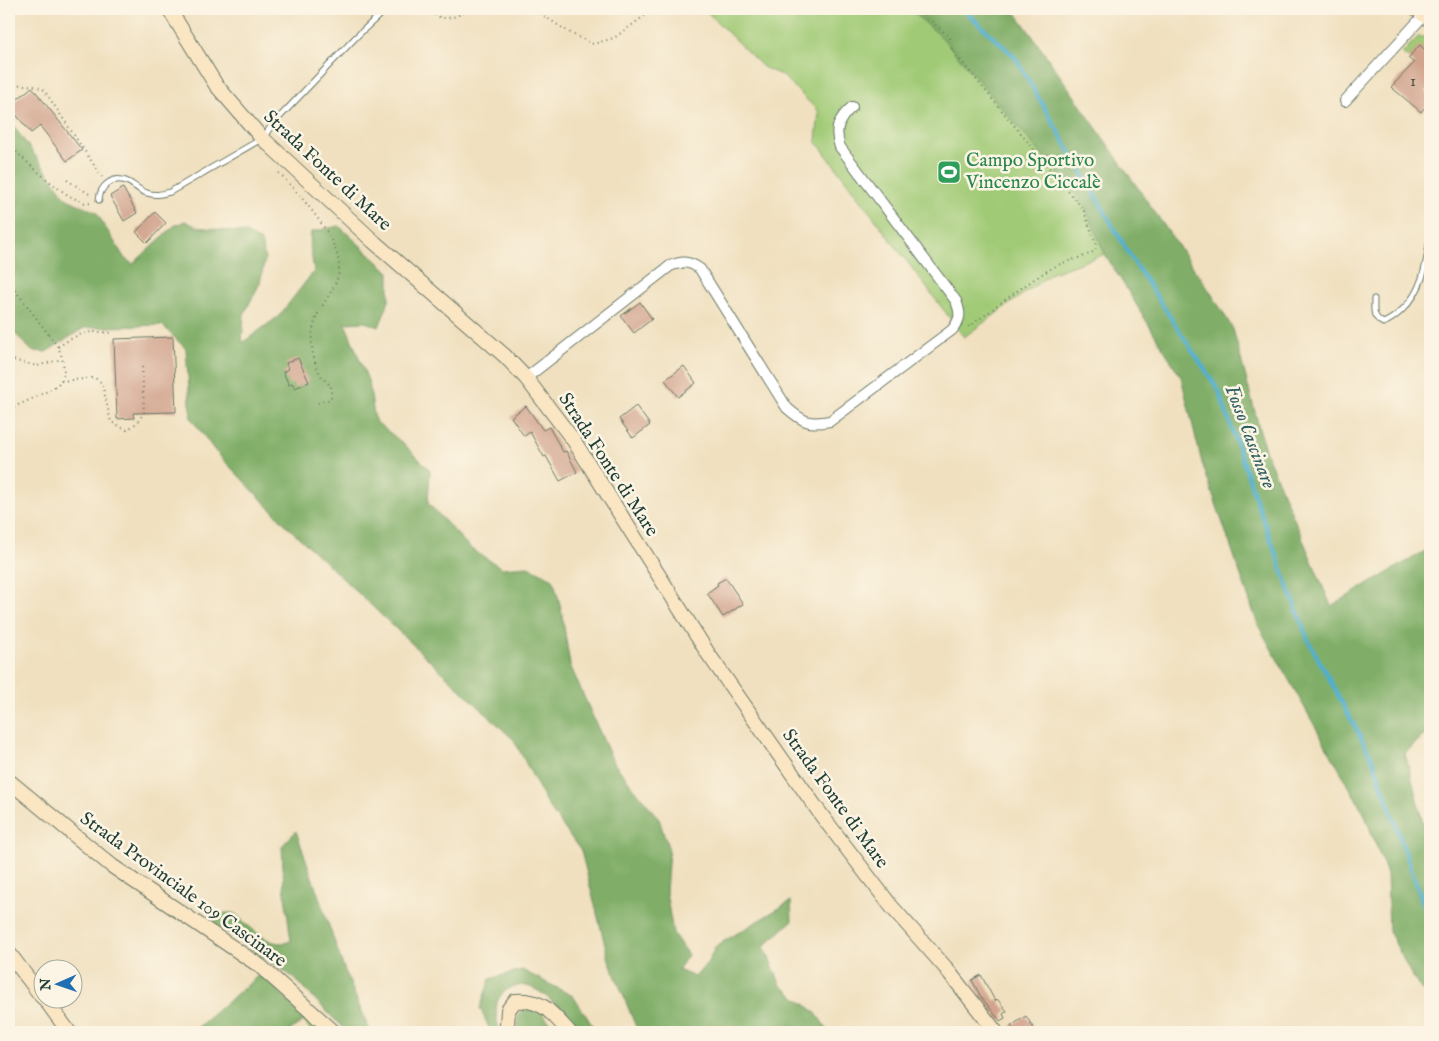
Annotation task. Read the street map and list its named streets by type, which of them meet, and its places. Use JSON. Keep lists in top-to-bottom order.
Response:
{
  "streets": {
    "street": ["Strada Fonte di Mare", "Strada Provinciale 109 Cascinare"]
  },
  "water": ["Fosso Cascinare"],
  "places": {
    "sports": ["Campo Sportivo Vincenzo Ciccalè"]
  },
  "house_numbers": ["1"],
  "north": "left"
}
